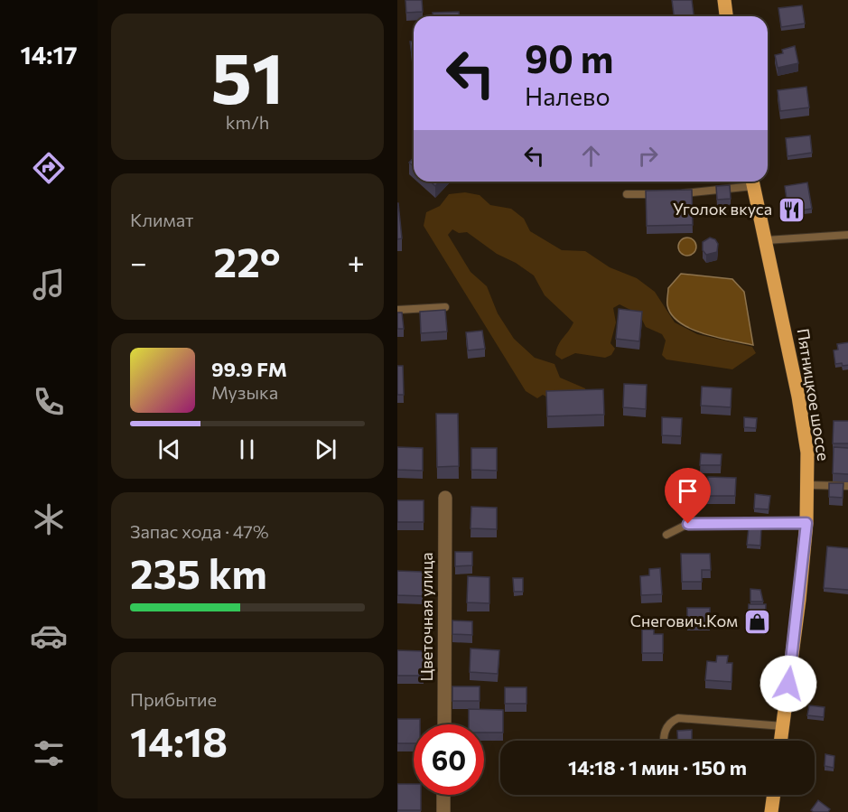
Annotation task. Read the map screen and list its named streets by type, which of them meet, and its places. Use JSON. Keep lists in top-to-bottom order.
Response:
{
  "streets": {
    "main road": ["Пятницкое шоссе"],
    "street": ["Цветочная улица"]
  },
  "places": {
    "restaurant": ["Уголок вкуса"],
    "shop": ["Снегович.Ком"]
  },
  "page": {
    "tabs": "14:17",
    "tile": [
      ["51", "km/h"],
      "Климат",
      ["Запас хода · 47%", "235 km"],
      ["Прибытие", "14:18"]
    ],
    "turn": ["90 m", "Налево"],
    "heat": ["−", "22°", "+"],
    "song": ["99.9 FM", "Музыка"],
    "limit": "60",
    "trip": "14:18 · 1 мин · 150 m"
  }
}
